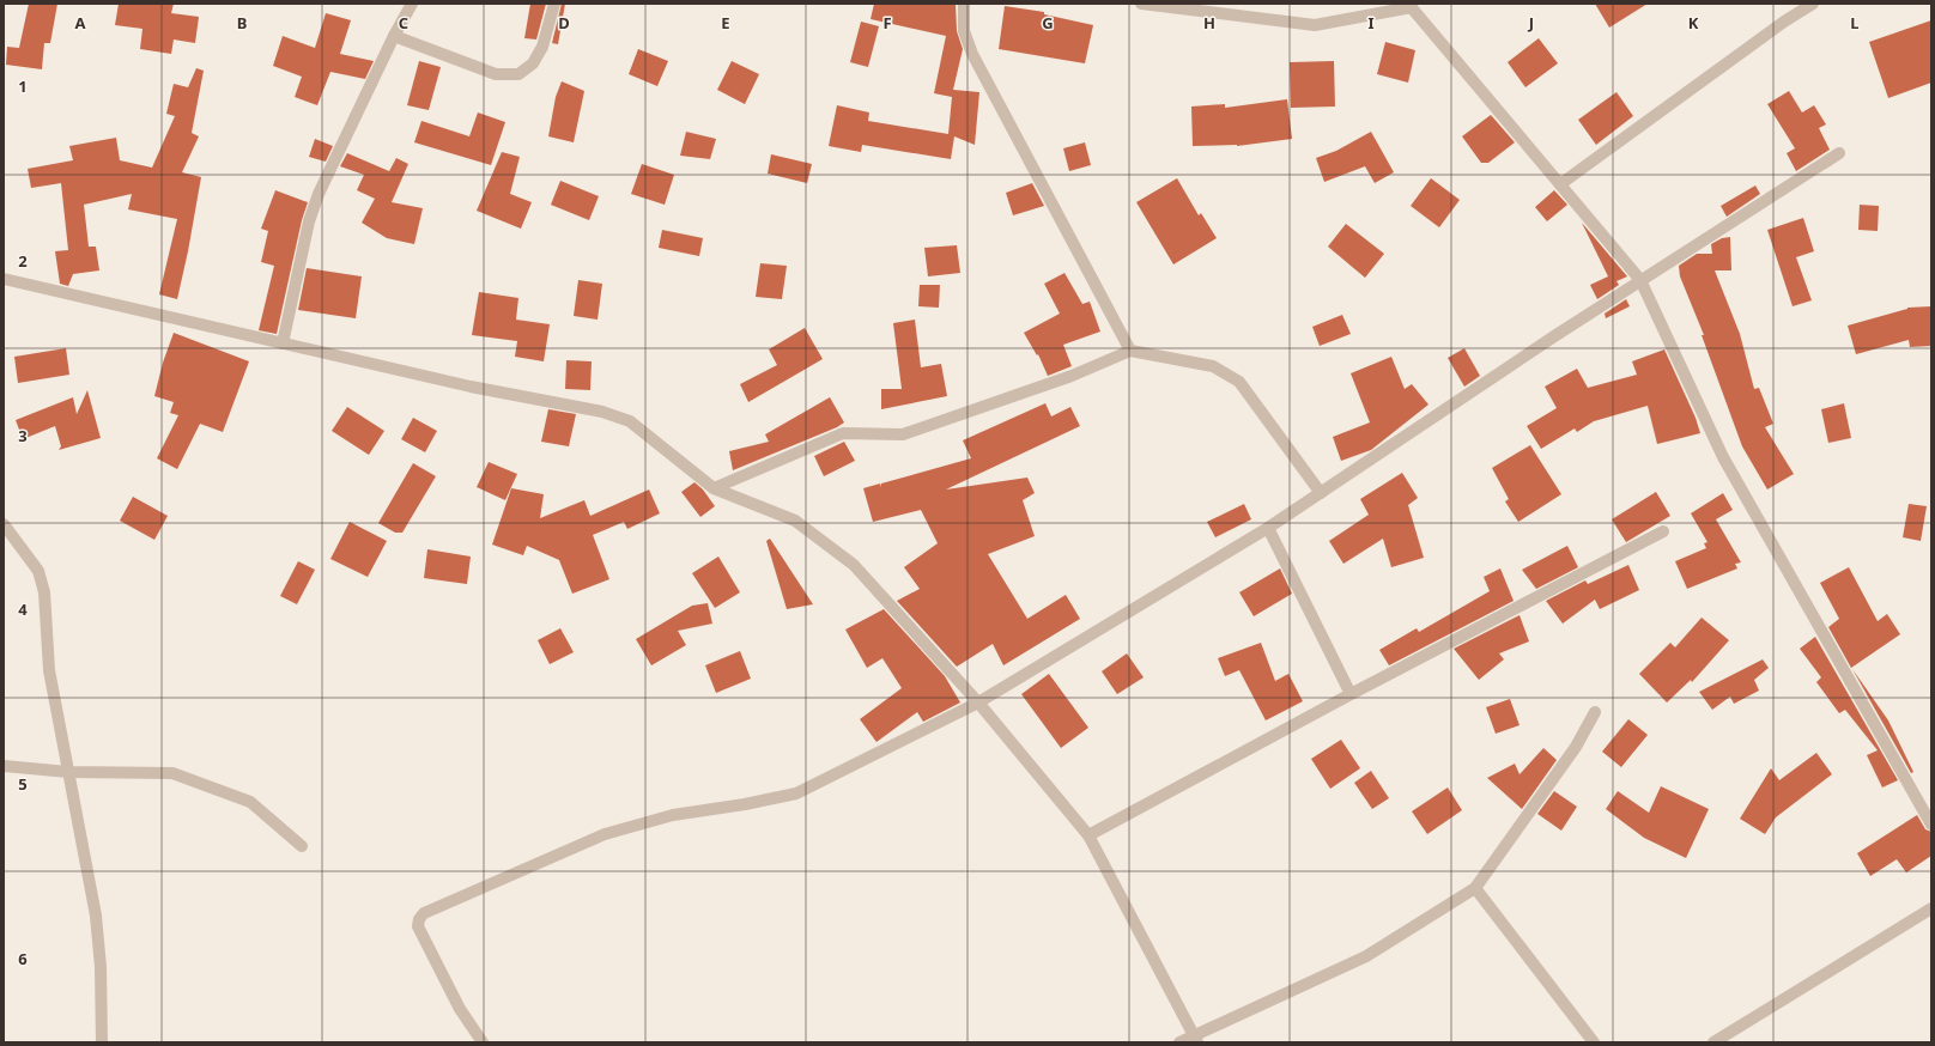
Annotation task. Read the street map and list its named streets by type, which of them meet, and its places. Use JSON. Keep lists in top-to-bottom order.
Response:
{
  "grid": {
    "columns": [
      "A",
      "B",
      "C",
      "D",
      "E",
      "F",
      "G",
      "H",
      "I",
      "J",
      "K",
      "L"
    ],
    "rows": [
      "1",
      "2",
      "3",
      "4",
      "5",
      "6"
    ]
  }
}
